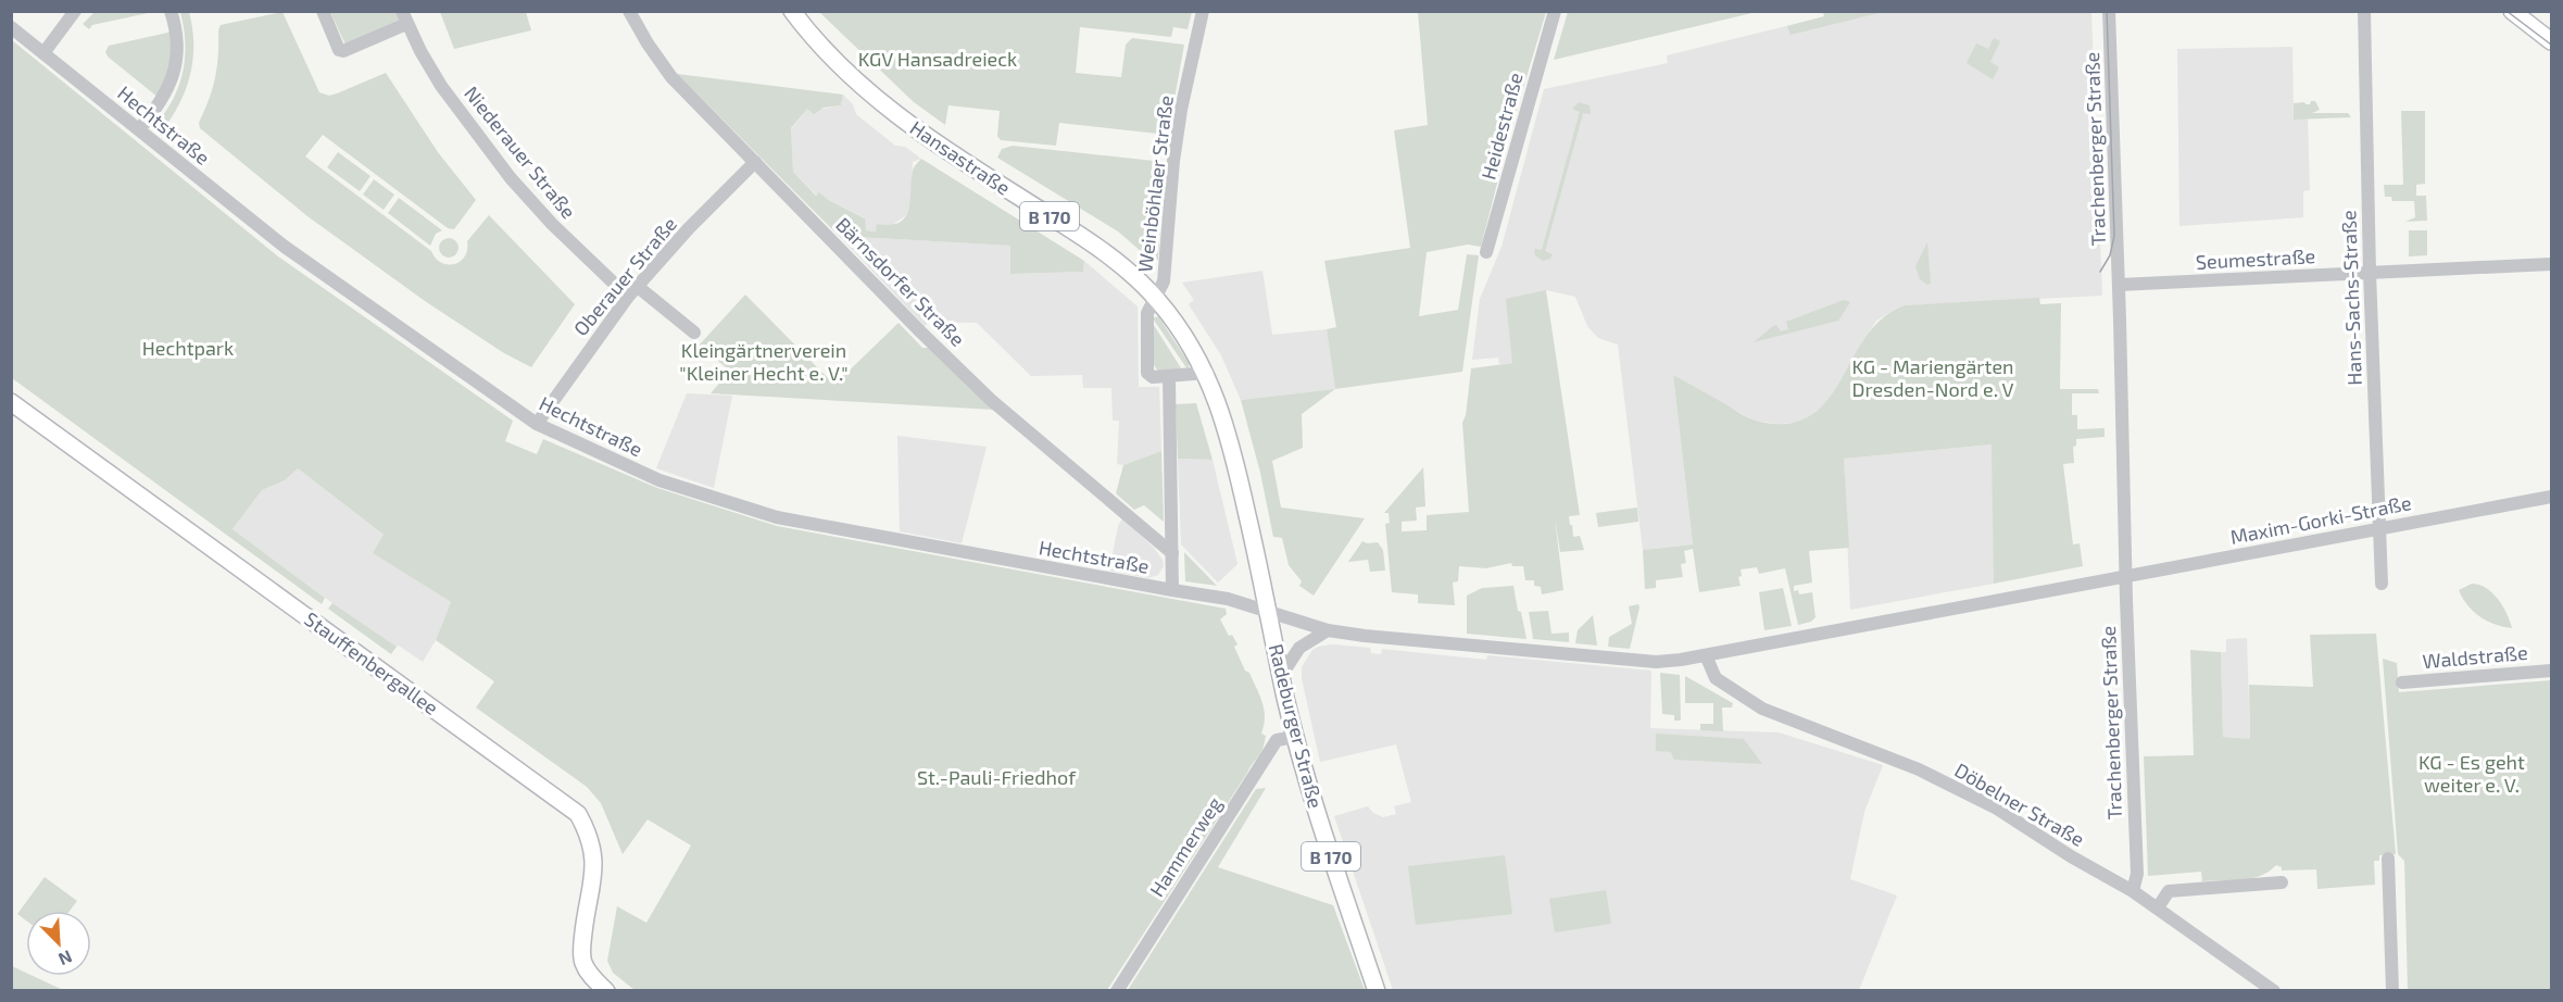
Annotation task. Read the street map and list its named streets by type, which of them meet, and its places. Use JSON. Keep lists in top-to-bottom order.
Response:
{
  "streets": {
    "main road": [
      "Hansastraße",
      "B 170",
      "Stauffenbergallee",
      "Radeburger Straße"
    ],
    "street": [
      "Hechtstraße",
      "Heidestraße",
      "Trachenberger Straße",
      "Niederauer Straße",
      "Weinböhlaer Straße",
      "Seumestraße",
      "Oberauer Straße",
      "Bärnsdorfer Straße",
      "Hans-Sachs-Straße",
      "Maxim-Gorki-Straße",
      "Waldstraße",
      "Döbelner Straße",
      "Hammerweg"
    ]
  },
  "crossings": [
    ["Hechtstraße", "Hansastraße"],
    ["Hechtstraße", "Oberauer Straße"],
    ["Hechtstraße", "Radeburger Straße"],
    ["Trachenberger Straße", "Seumestraße"],
    ["Trachenberger Straße", "Maxim-Gorki-Straße"],
    ["Trachenberger Straße", "Döbelner Straße"],
    ["Niederauer Straße", "Oberauer Straße"],
    ["Hansastraße", "Weinböhlaer Straße"],
    ["Hansastraße", "Radeburger Straße"],
    ["Seumestraße", "Hans-Sachs-Straße"],
    ["Oberauer Straße", "Bärnsdorfer Straße"],
    ["Hans-Sachs-Straße", "Maxim-Gorki-Straße"],
    ["Maxim-Gorki-Straße", "Döbelner Straße"],
    ["Radeburger Straße", "Hammerweg"]
  ],
  "parks": [
    "KGV Hansadreieck",
    "Hechtpark",
    "Kleingärtnerverein \"Kleiner Hecht e. V.\"",
    "KG - Mariengärten Dresden-Nord e. V",
    "KG - Es geht weiter e. V.",
    "St.-Pauli-Friedhof"
  ],
  "north": "bottom right"
}
